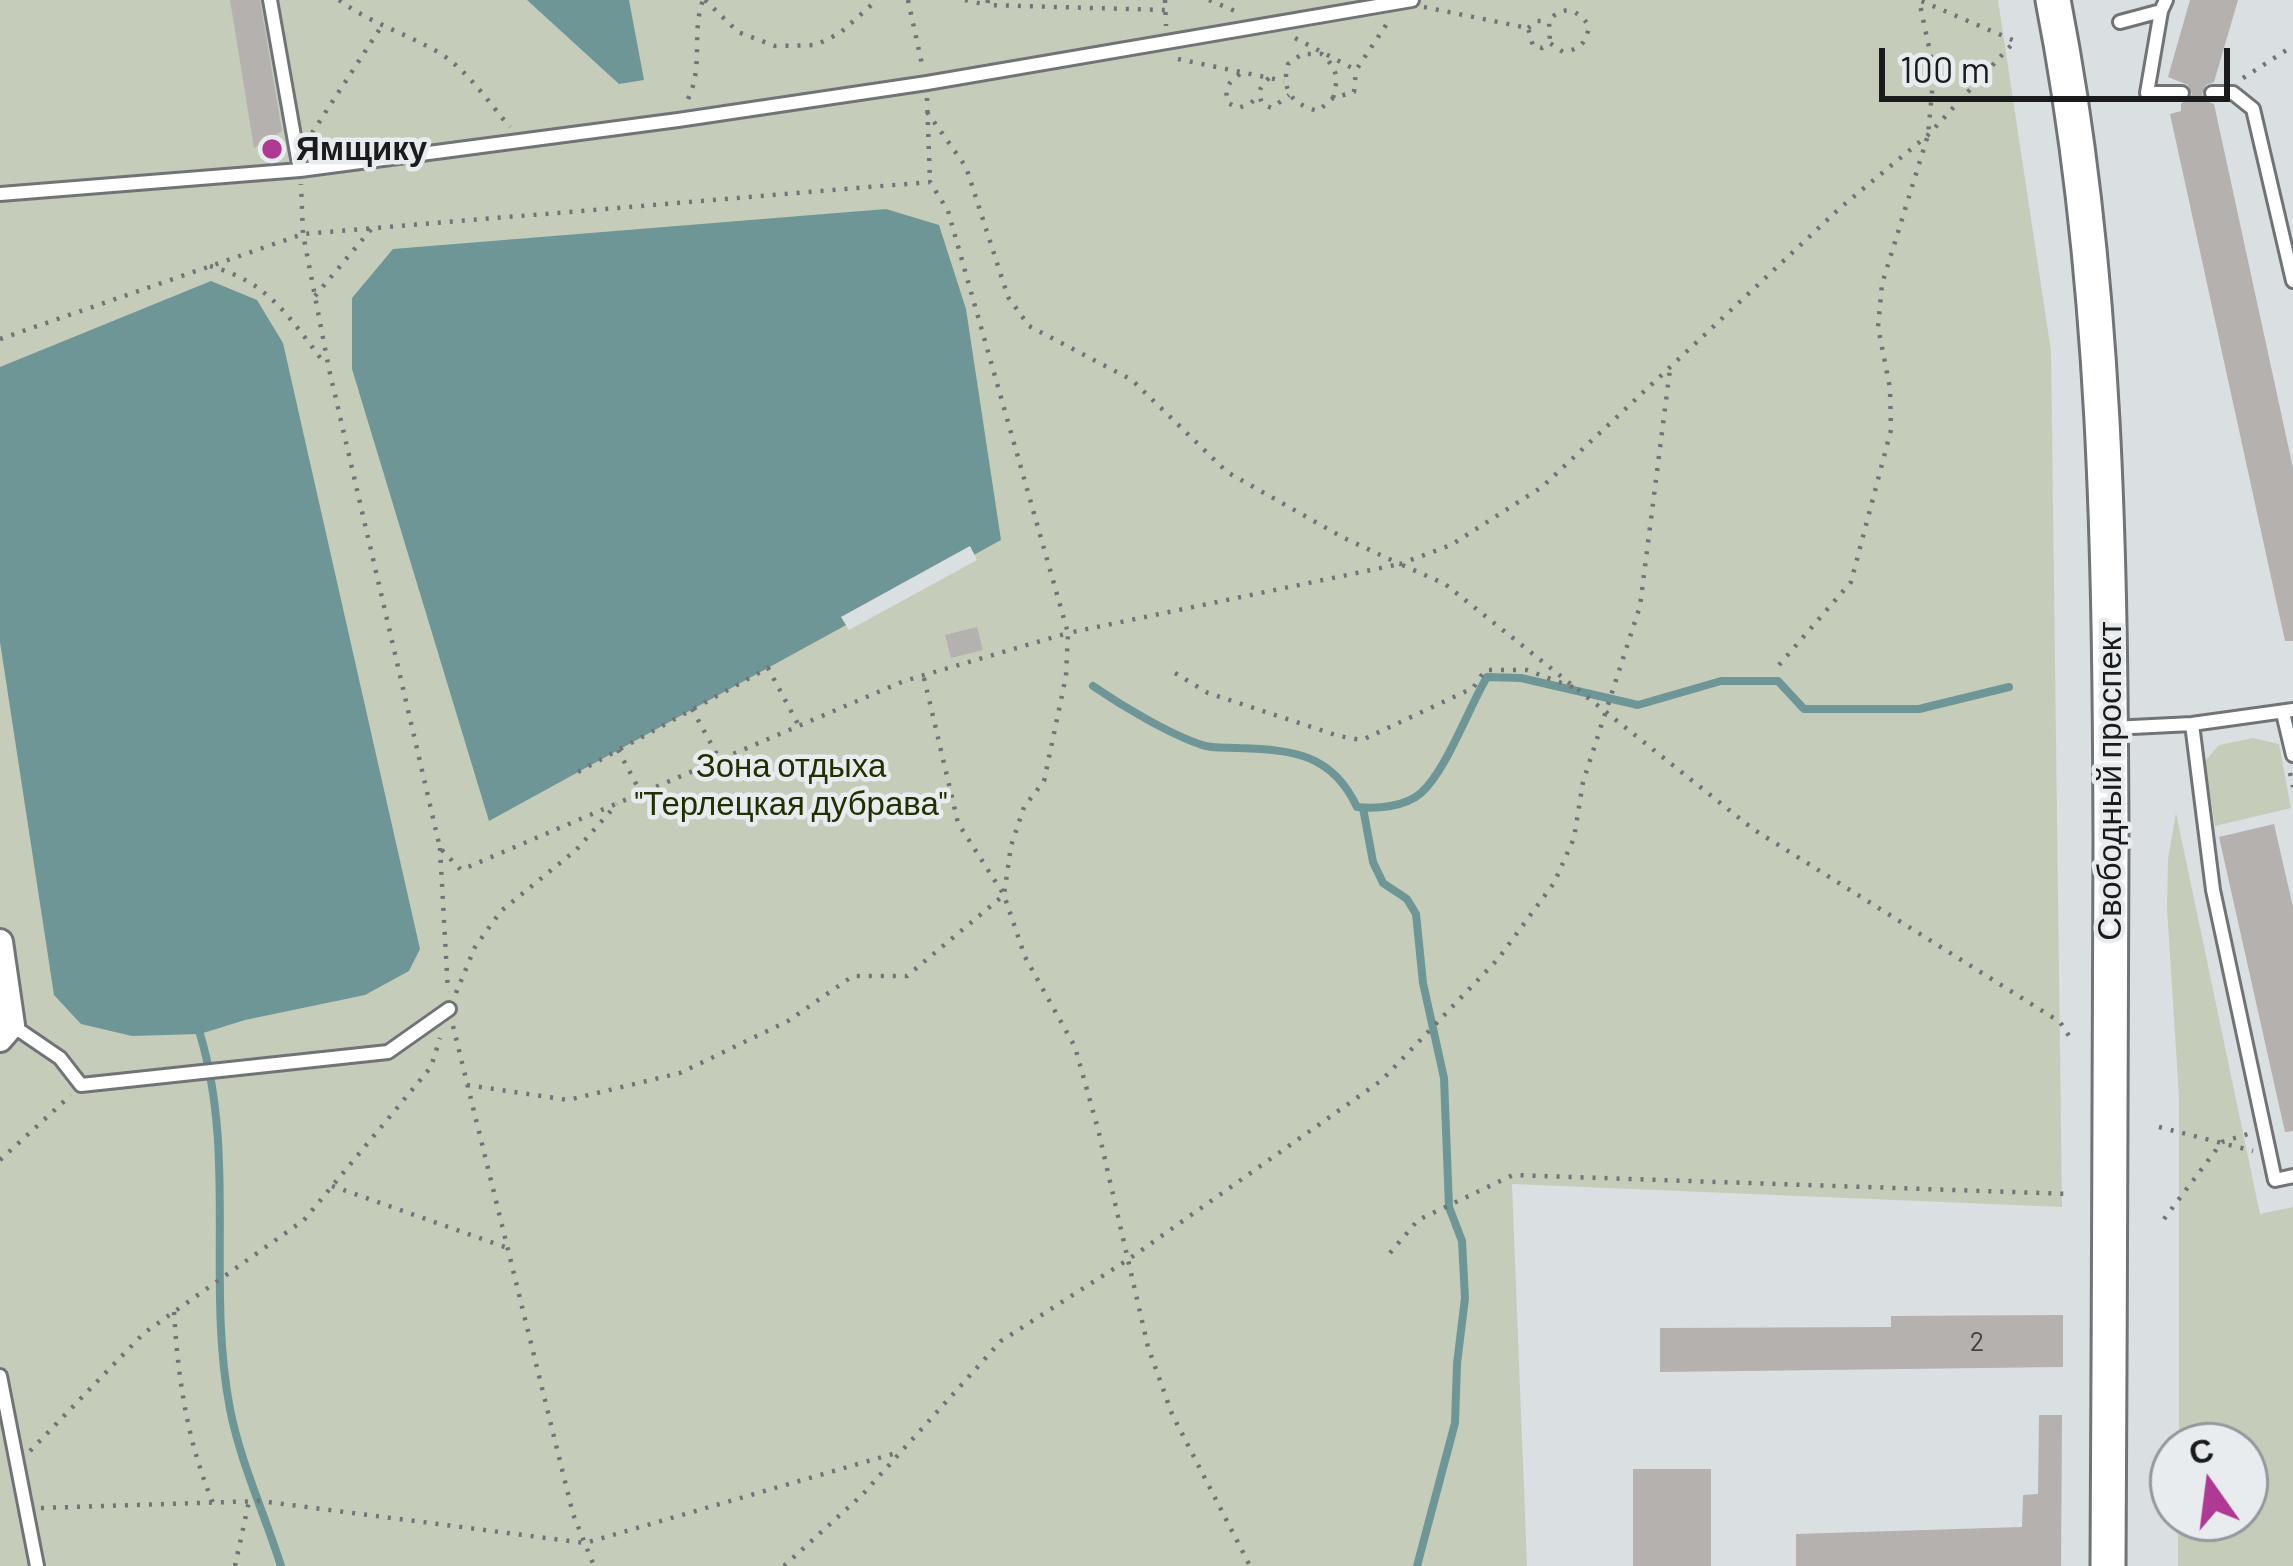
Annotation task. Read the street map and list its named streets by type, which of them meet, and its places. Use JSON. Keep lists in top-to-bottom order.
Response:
{
  "streets": {
    "main road": ["Свободный проспект"]
  },
  "parks": ["Зона отдыха \"Терлецкая дубрава\""],
  "places": ["Ямщику"],
  "house_numbers": ["2"],
  "scale_bar": "100 m",
  "north": "top"
}
